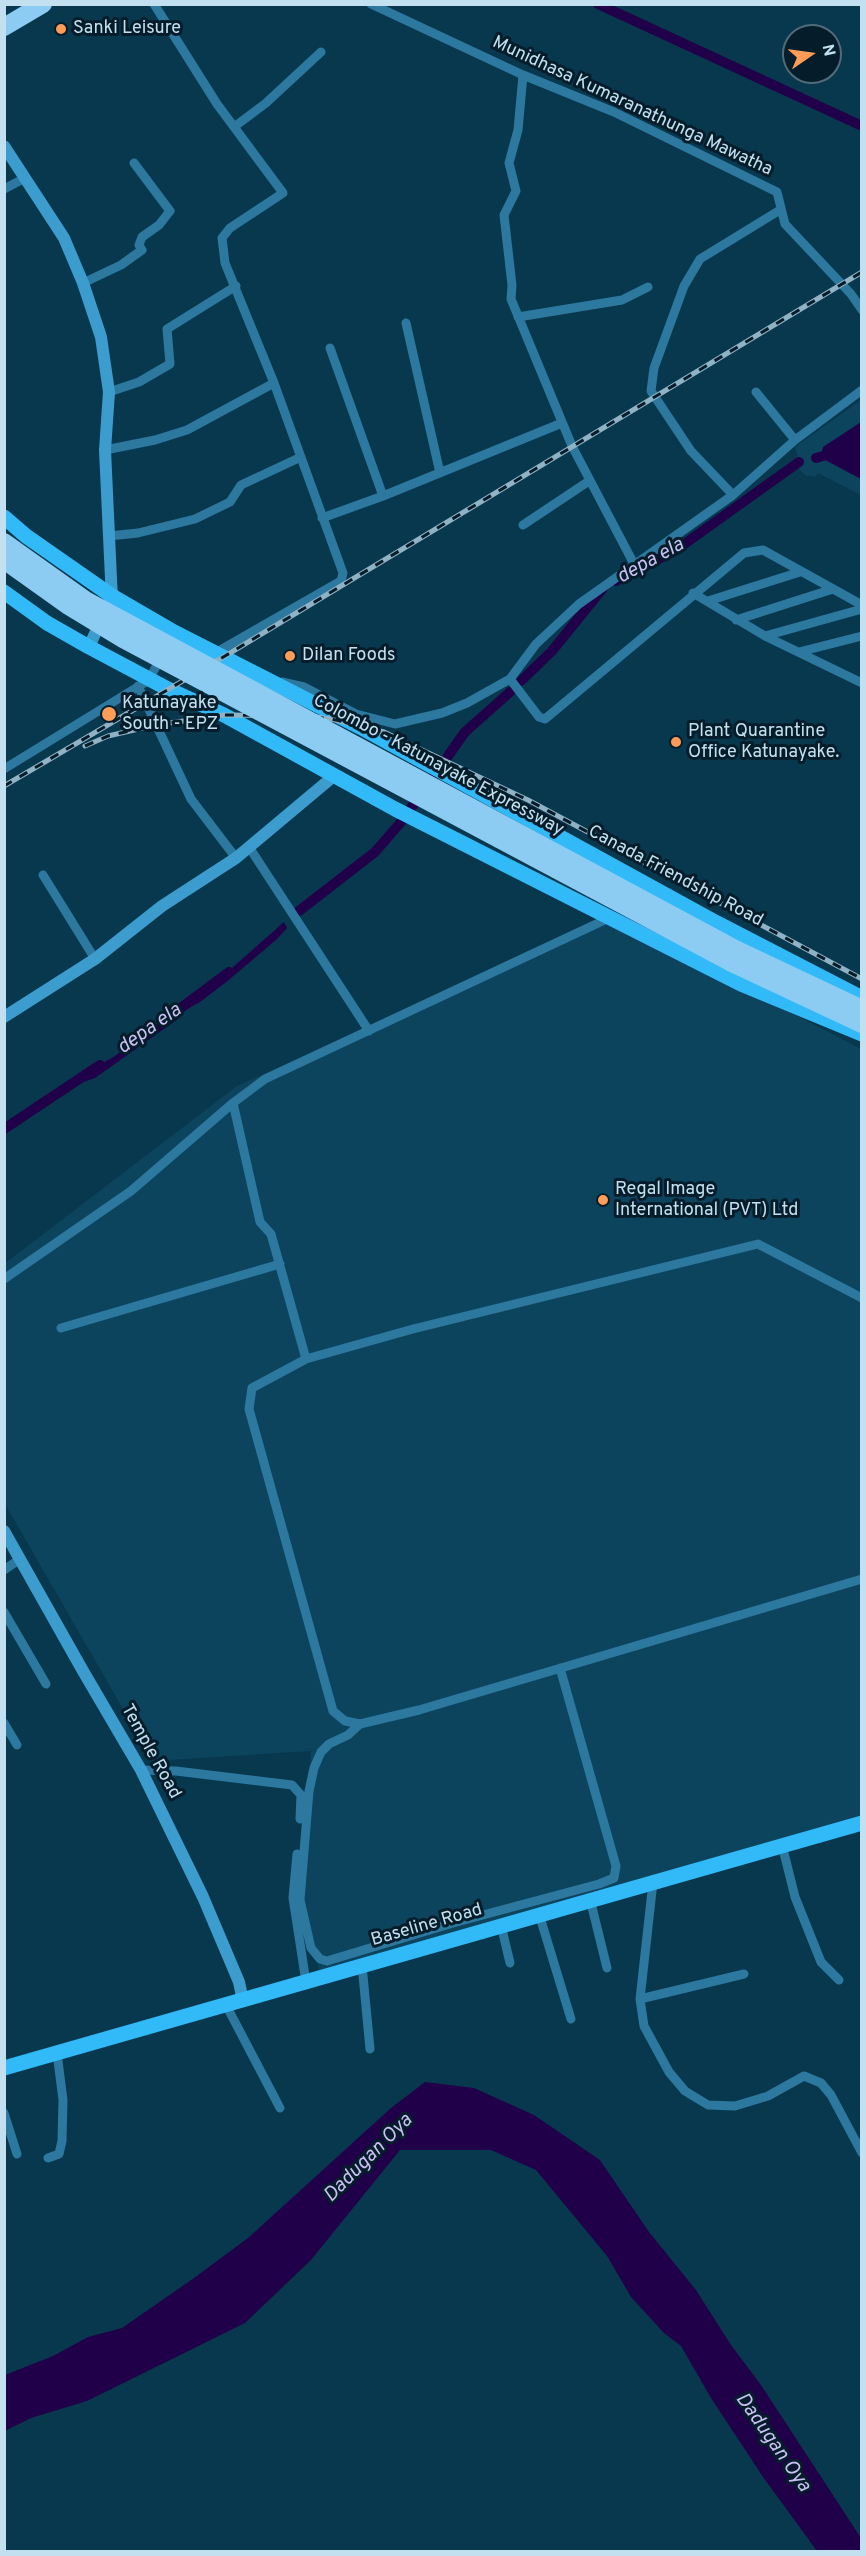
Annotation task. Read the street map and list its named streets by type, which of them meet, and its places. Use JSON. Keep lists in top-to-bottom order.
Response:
{
  "streets": {
    "highway": ["Colombo - Katunayake Expressway"],
    "main road": ["Canada Friendship Road", "Baseline Road"],
    "street": ["Munidhasa Kumaranathunga Mawatha", "Temple Road"]
  },
  "crossings": [
    ["Temple Road", "Baseline Road"]
  ],
  "water": ["depa ela", "Dadugan Oya"],
  "places": [
    "Sanki Leisure",
    "Dilan Foods",
    "Katunayake South - EPZ",
    "Plant Quarantine Office Katunayake.",
    "Regal Image International (PVT) Ltd"
  ],
  "north": "right"
}
